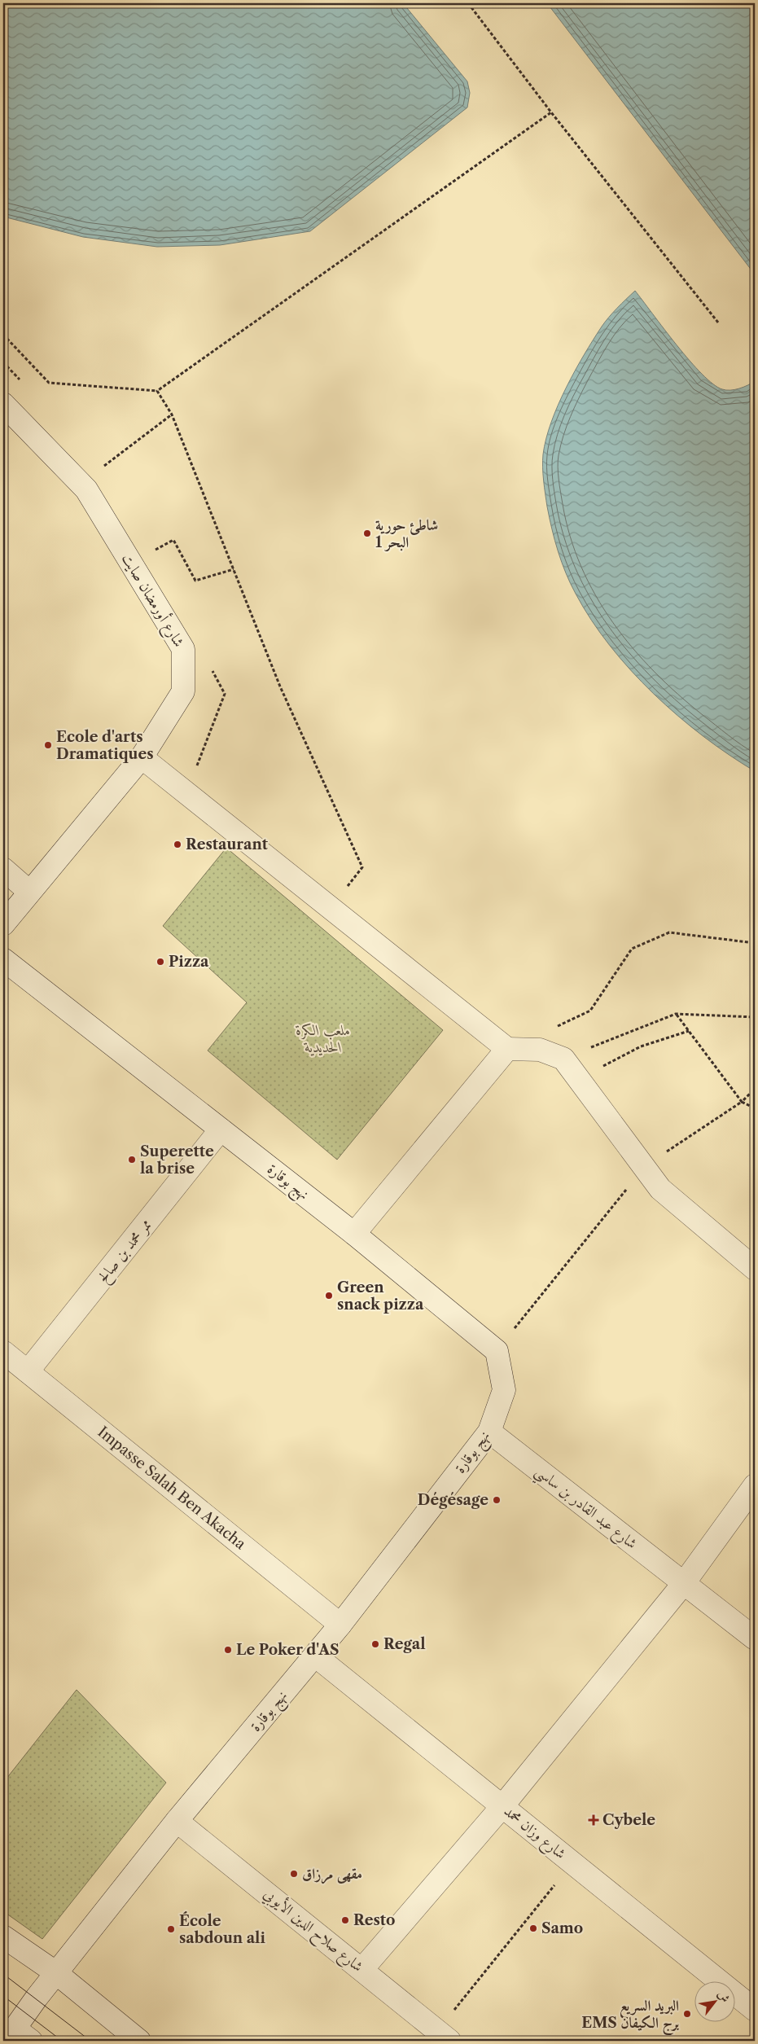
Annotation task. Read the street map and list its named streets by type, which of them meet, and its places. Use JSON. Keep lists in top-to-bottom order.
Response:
{
  "streets": {
    "street": [
      "شارع أورمضان صايت",
      "نهج بوقارة",
      "ممر محمد بن صالح",
      "Impasse Salah Ben Akacha",
      "شارع عبد القادر بن ساسي",
      "شارع وزان محمد",
      "شارع صلاح الدين الأيوبي"
    ]
  },
  "crossings": [
    ["نهج بوقارة", "ممر محمد بن صالح"],
    ["نهج بوقارة", "Impasse Salah Ben Akacha"],
    ["نهج بوقارة", "شارع عبد القادر بن ساسي"],
    ["نهج بوقارة", "شارع وزان محمد"],
    ["نهج بوقارة", "شارع صلاح الدين الأيوبي"],
    ["ممر محمد بن صالح", "Impasse Salah Ben Akacha"]
  ],
  "parks": ["ملعب الكرة الحديدية"],
  "places": {
    "other": [
      "شاطئ حورية البحر 1",
      "Ecole d'arts Dramatiques",
      "Restaurant",
      "Pizza",
      "Superette la brise",
      "Green snack pizza",
      "Dégésage",
      "Regal",
      "Le Poker d'AS",
      "مقهى مرزاق",
      "Resto",
      "Samo",
      "École sabdoun ali",
      "البريد السريع EMS برج الكيفان"
    ],
    "health": ["Cybele"]
  },
  "north": "top right"
}
